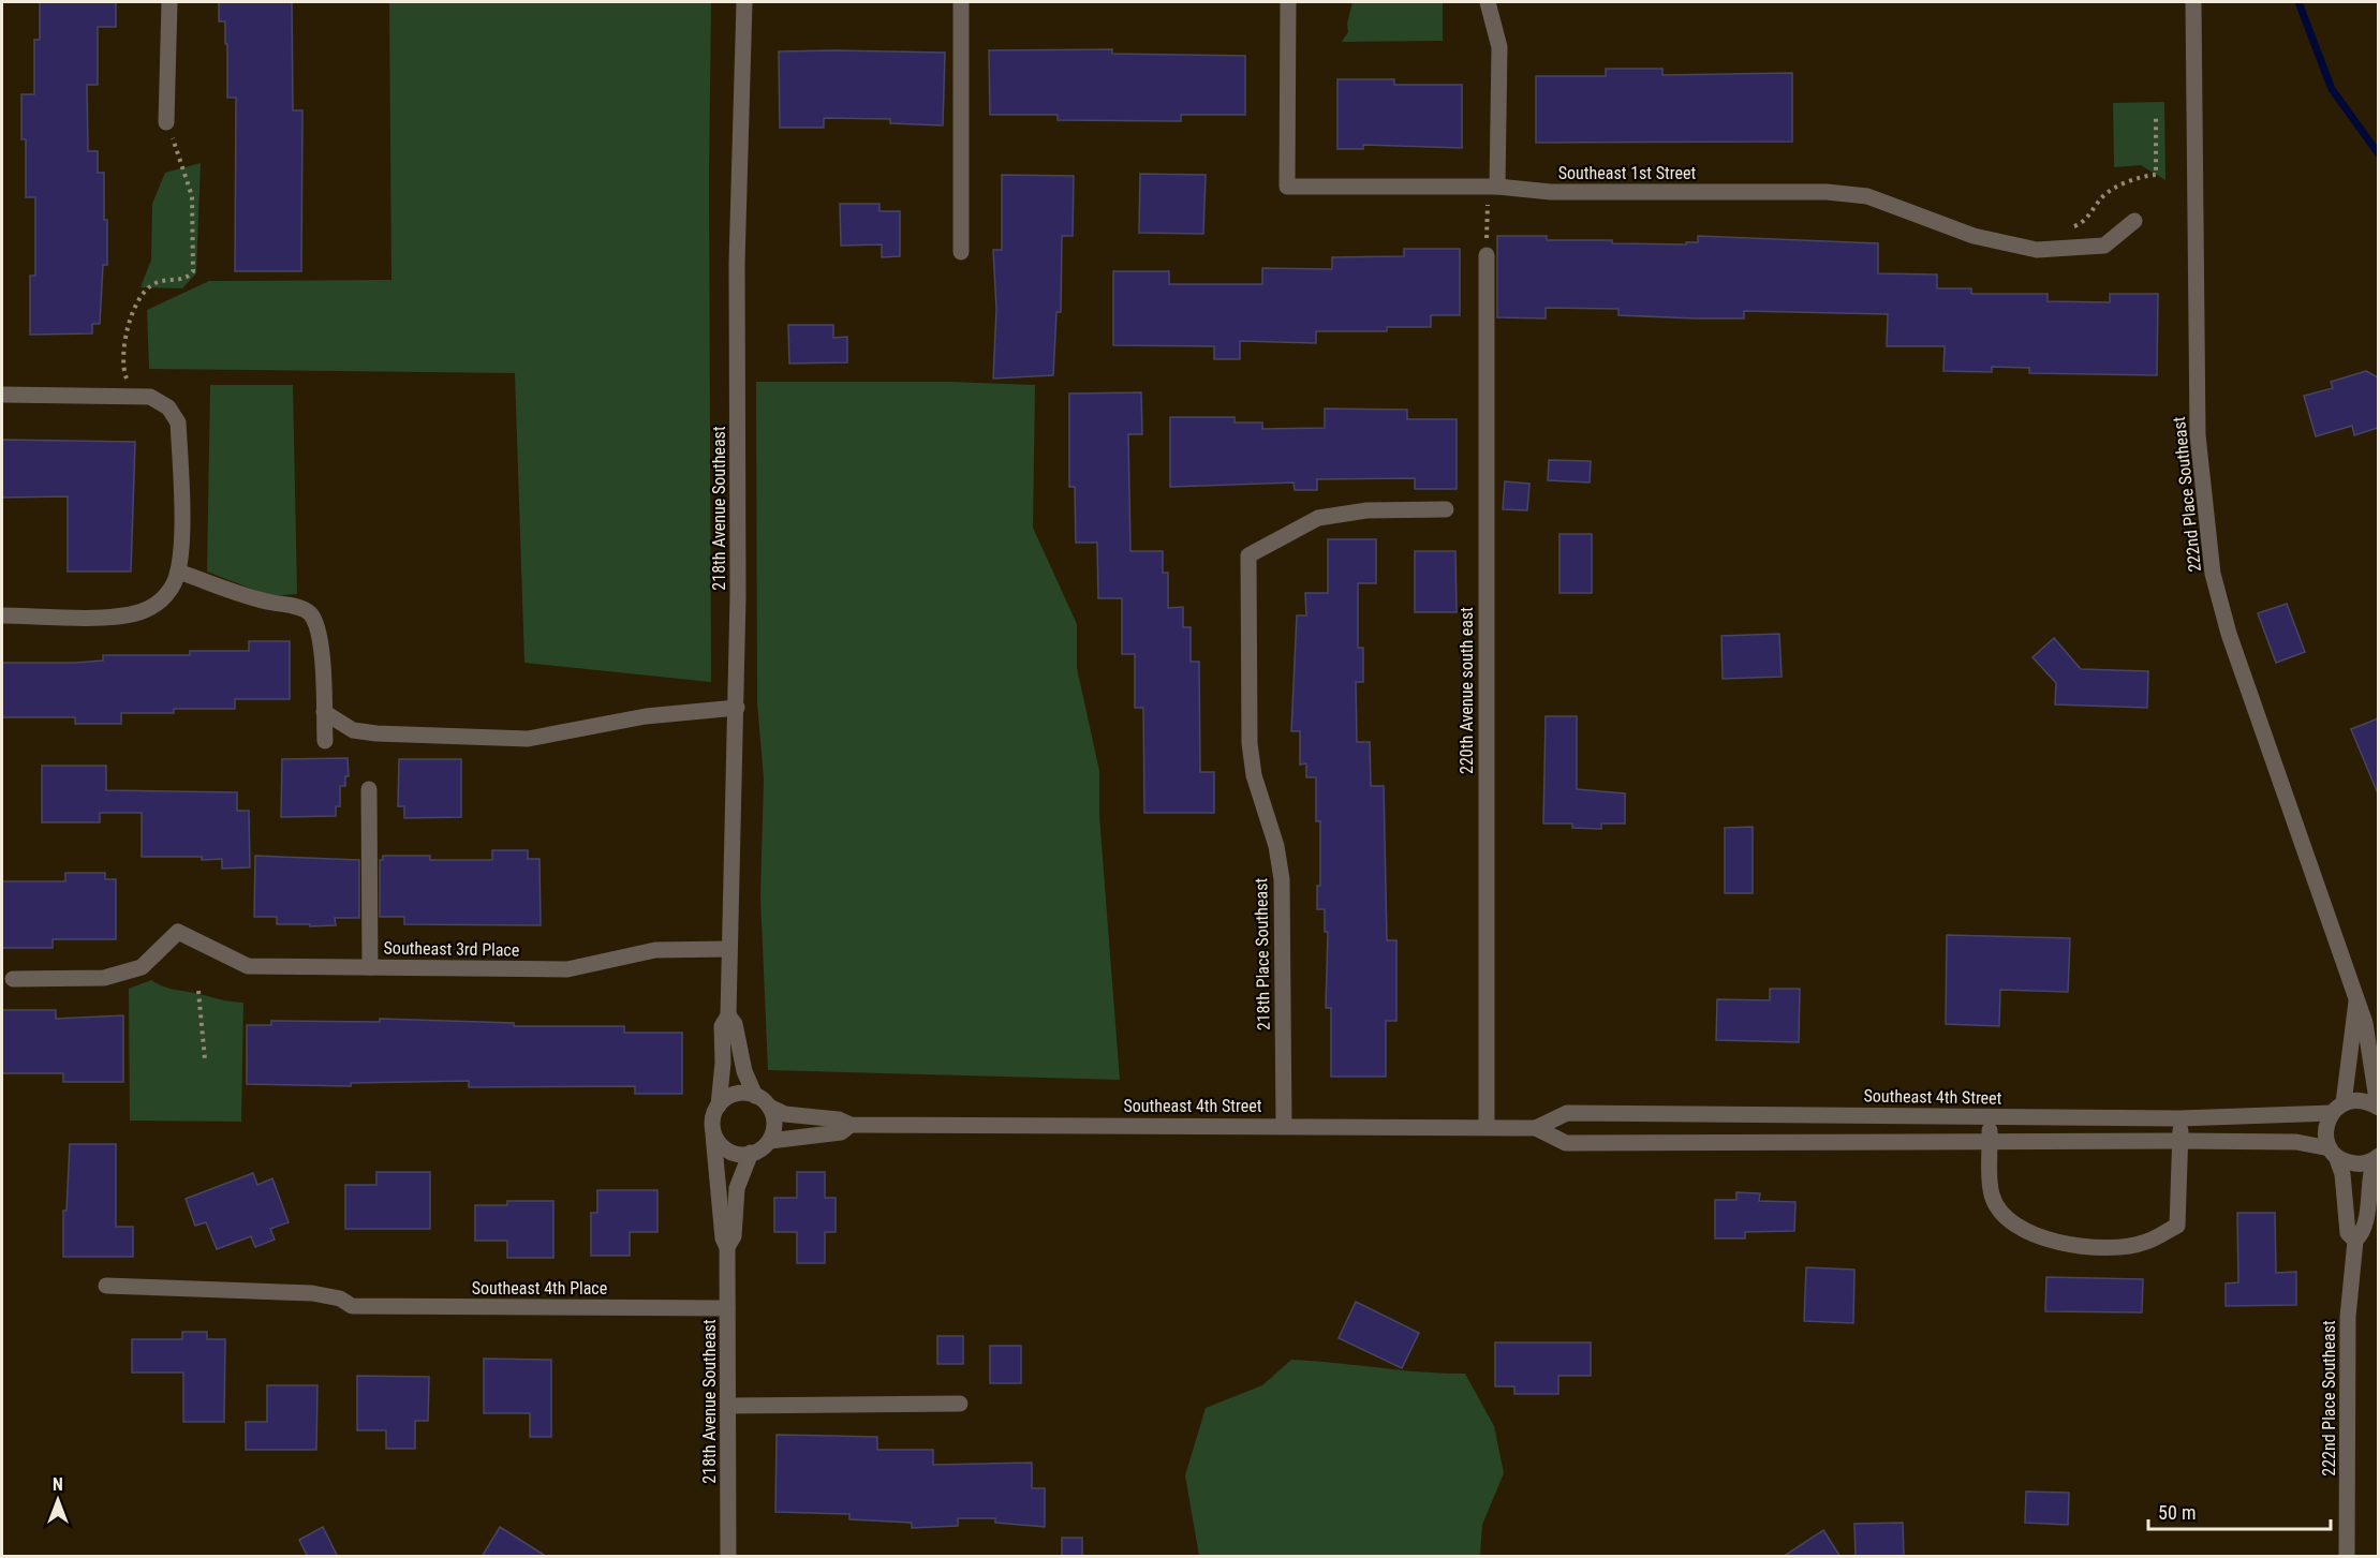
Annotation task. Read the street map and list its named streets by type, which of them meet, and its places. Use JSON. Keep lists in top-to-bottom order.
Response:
{
  "streets": {
    "street": [
      "Southeast 1st Street",
      "222nd Place Southeast",
      "218th Avenue Southeast",
      "220th Avenue south east",
      "Southeast 3rd Place",
      "218th Place Southeast",
      "Southeast 4th Street",
      "Southeast 4th Place"
    ]
  },
  "crossings": [
    ["222nd Place Southeast", "Southeast 4th Street"],
    ["218th Avenue Southeast", "Southeast 3rd Place"],
    ["218th Avenue Southeast", "Southeast 4th Street"],
    ["218th Avenue Southeast", "Southeast 4th Place"],
    ["220th Avenue south east", "Southeast 4th Street"],
    ["218th Place Southeast", "Southeast 4th Street"]
  ],
  "scale_bar": "50 m",
  "north": "top"
}
